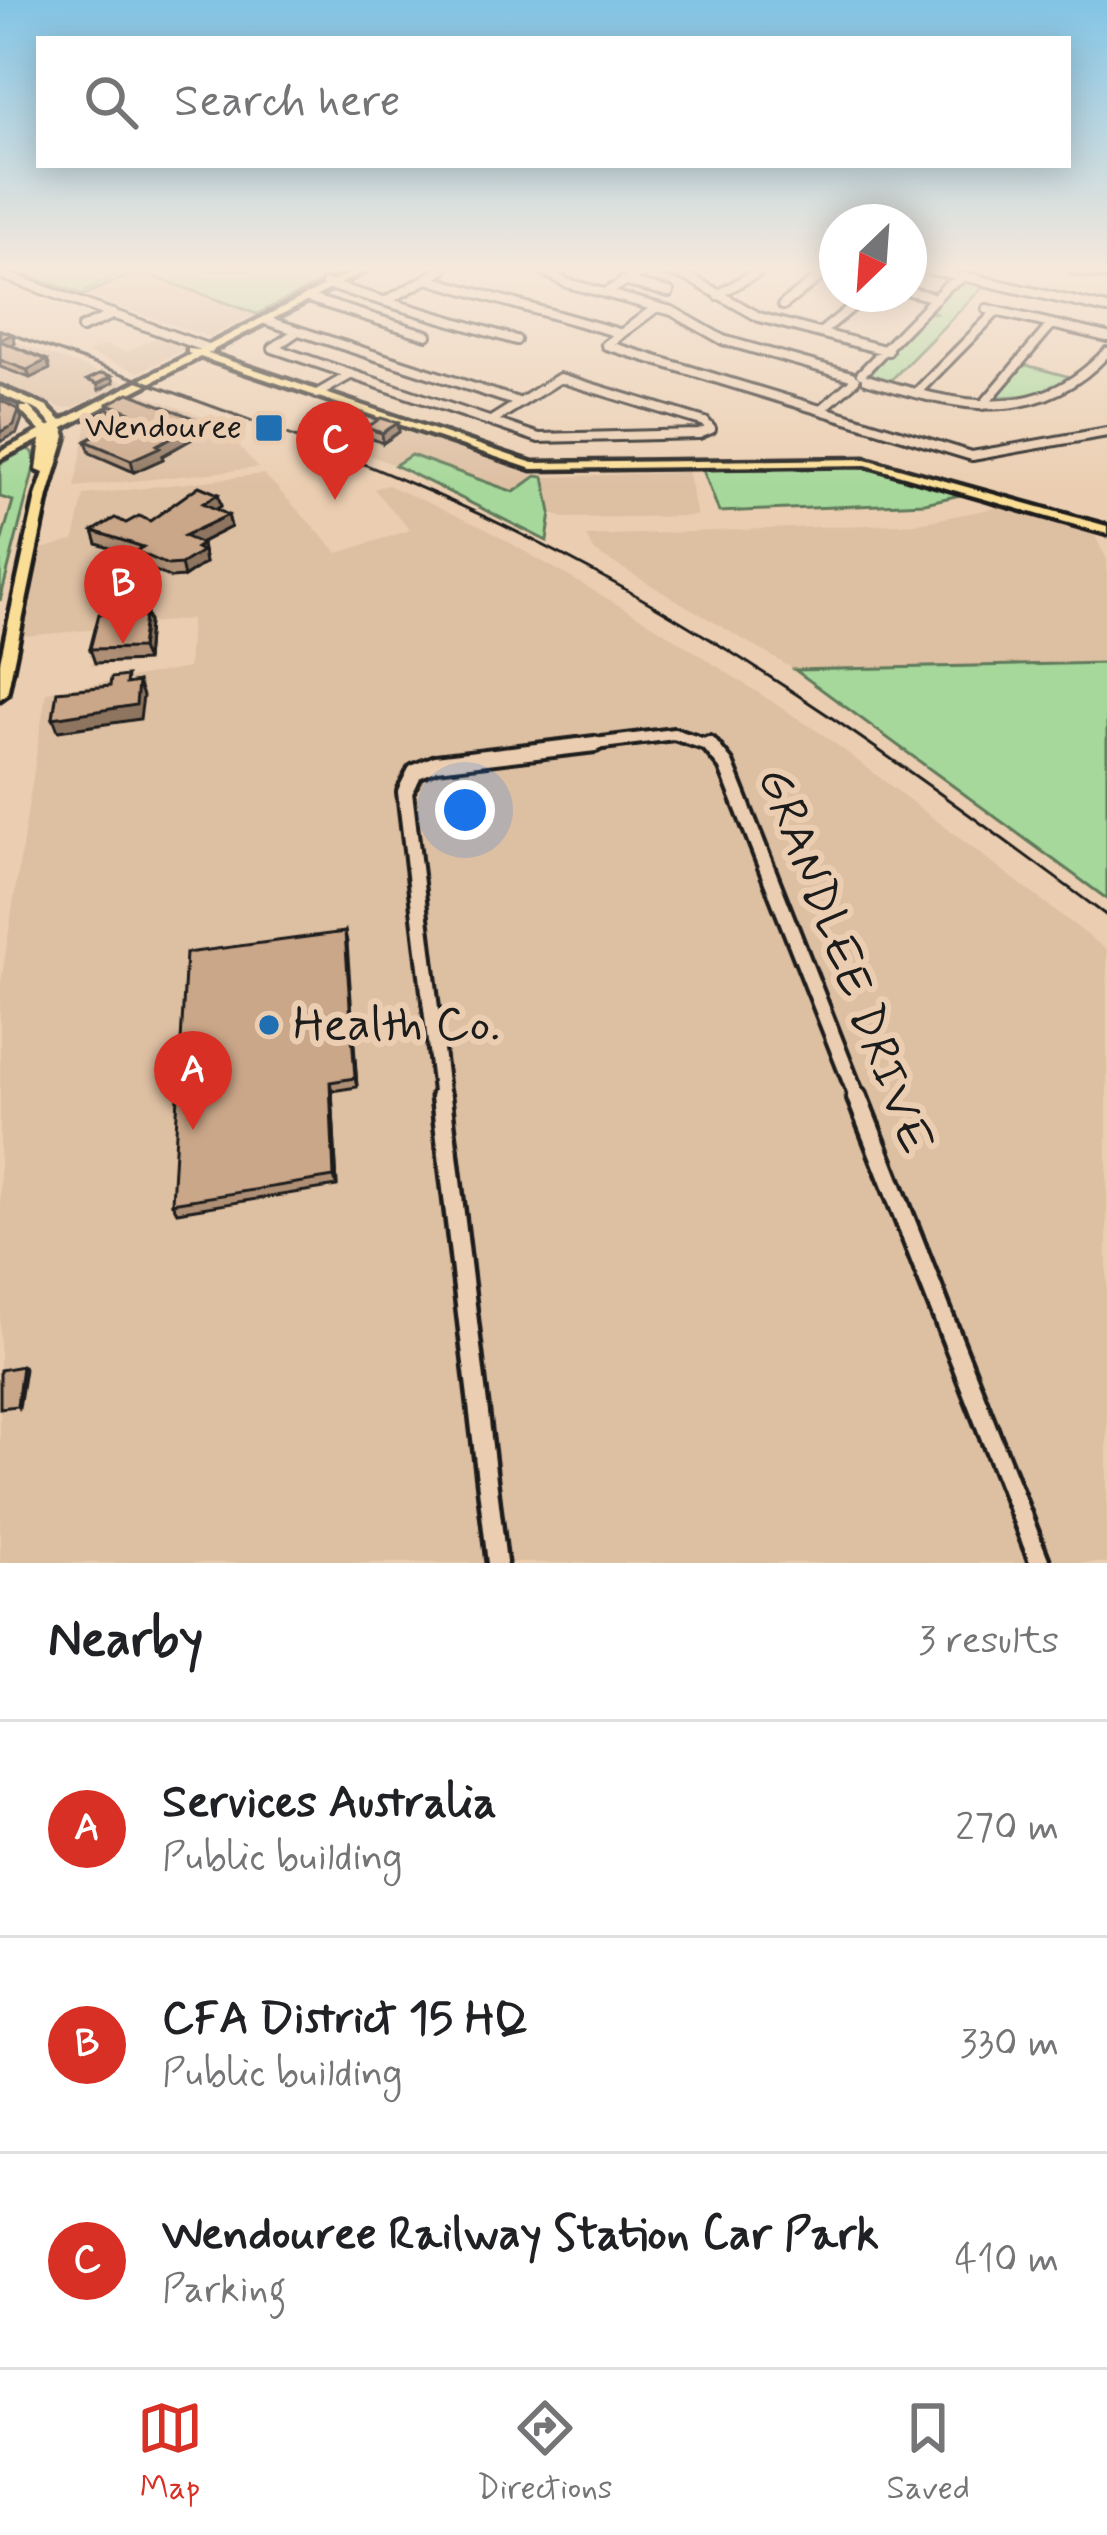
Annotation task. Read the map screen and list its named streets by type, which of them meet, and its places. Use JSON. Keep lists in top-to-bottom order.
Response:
{
  "streets": {
    "street": ["GRANDLEE DRIVE"]
  },
  "places": {
    "transit": ["Wendouree"],
    "other": ["Health Co."]
  },
  "north": "bottom left",
  "page": {
    "search": "Search here",
    "pins": ["C", "B", "A"],
    "heading": ["Nearby", "3 results"],
    "list": [
      {
        "mark": "A",
        "name": "Services Australia",
        "note": "Public building",
        "value": "270 m"
      },
      {
        "mark": "B",
        "name": "CFA District 15 HQ",
        "note": "Public building",
        "value": "330 m"
      },
      {
        "mark": "C",
        "name": "Wendouree Railway Station Car Park",
        "note": "Parking",
        "value": "410 m"
      }
    ],
    "nav": ["Map", "Directions", "Saved"]
  }
}
